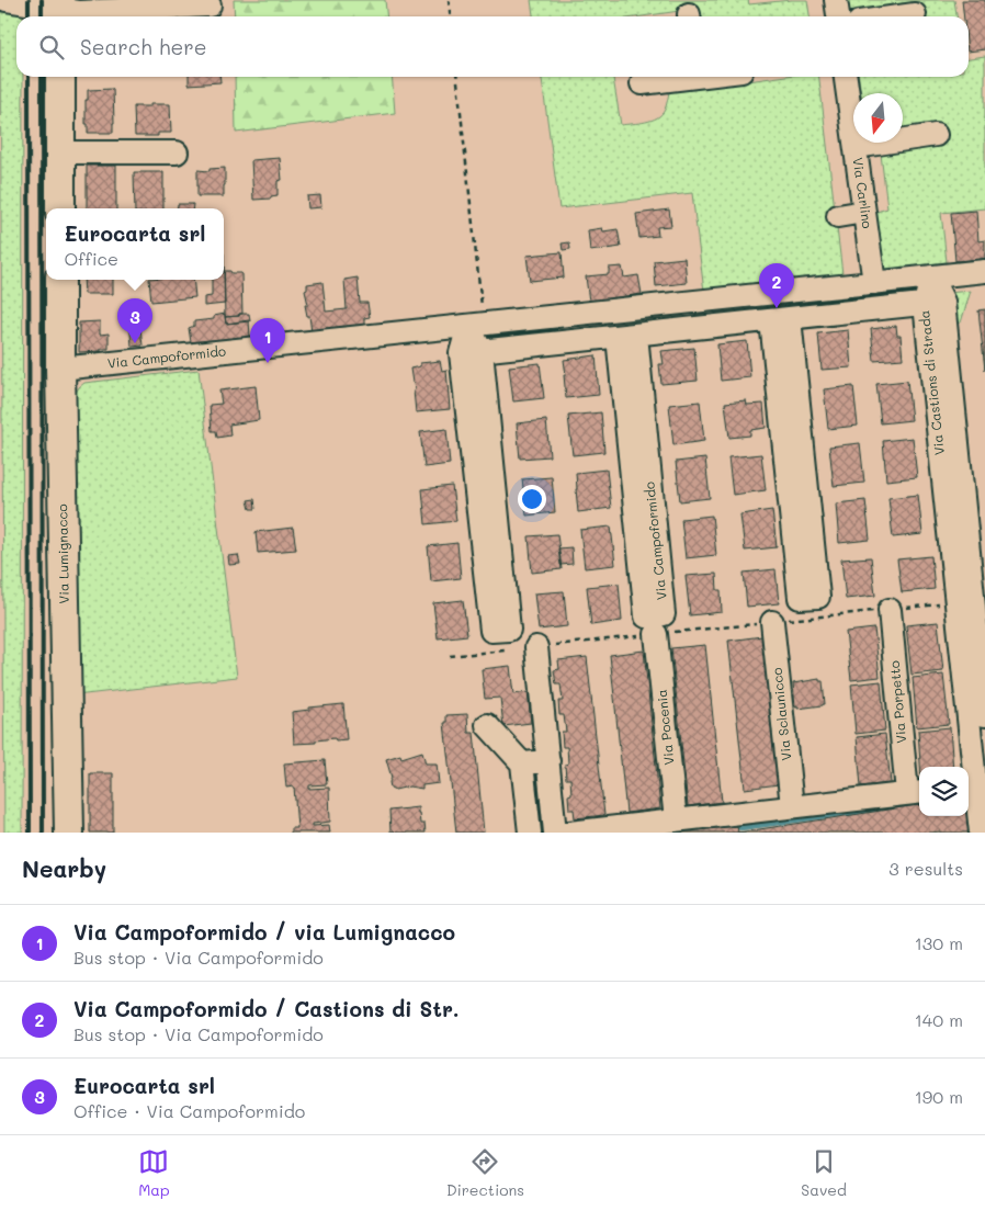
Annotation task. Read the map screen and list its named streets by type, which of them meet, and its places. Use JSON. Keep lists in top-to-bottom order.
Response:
{
  "streets": {
    "main road": ["Via Lumignacco"],
    "street": [
      "Via Carlino",
      "Via Campoformido",
      "Via Castions di Strada",
      "Via Porpetto",
      "Via Sclaunicco",
      "Via Pocenia"
    ]
  },
  "crossings": [
    ["Via Carlino", "Via Campoformido"],
    ["Via Campoformido", "Via Castions di Strada"],
    ["Via Campoformido", "Via Lumignacco"]
  ],
  "north": "bottom",
  "page": {
    "search": "Search here",
    "popup": ["Eurocarta srl", "Office"],
    "pins": ["2", "3", "1"],
    "heading": ["Nearby", "3 results"],
    "list": [
      {
        "mark": "1",
        "name": "Via Campoformido / via Lumignacco",
        "note": "Bus stop · Via Campoformido",
        "value": "130 m"
      },
      {
        "mark": "2",
        "name": "Via Campoformido / Castions di Str.",
        "note": "Bus stop · Via Campoformido",
        "value": "140 m"
      },
      {
        "mark": "3",
        "name": "Eurocarta srl",
        "note": "Office · Via Campoformido",
        "value": "190 m"
      }
    ],
    "nav": ["Map", "Directions", "Saved"]
  }
}
